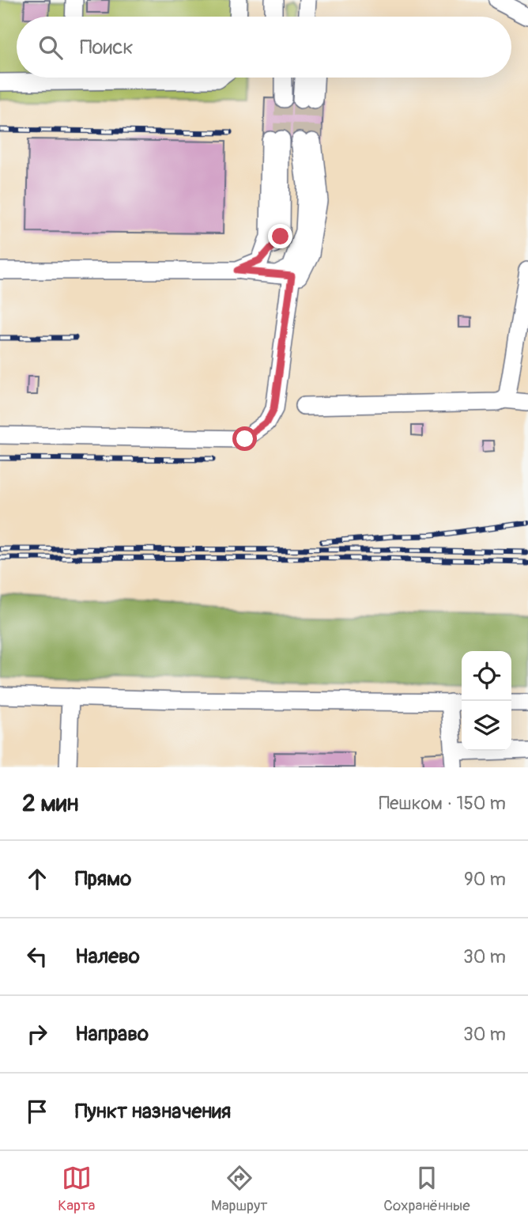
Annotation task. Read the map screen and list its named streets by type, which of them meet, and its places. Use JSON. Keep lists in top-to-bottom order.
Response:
{
  "page": {
    "search": "Поиск",
    "heading": ["2 мин", "Пешком · 150 m"],
    "list": [
      ["Прямо", "90 m"],
      ["Налево", "30 m"],
      ["Направо", "30 m"],
      "Пункт назначения"
    ],
    "nav": ["Карта", "Маршрут", "Сохранённые"]
  }
}
